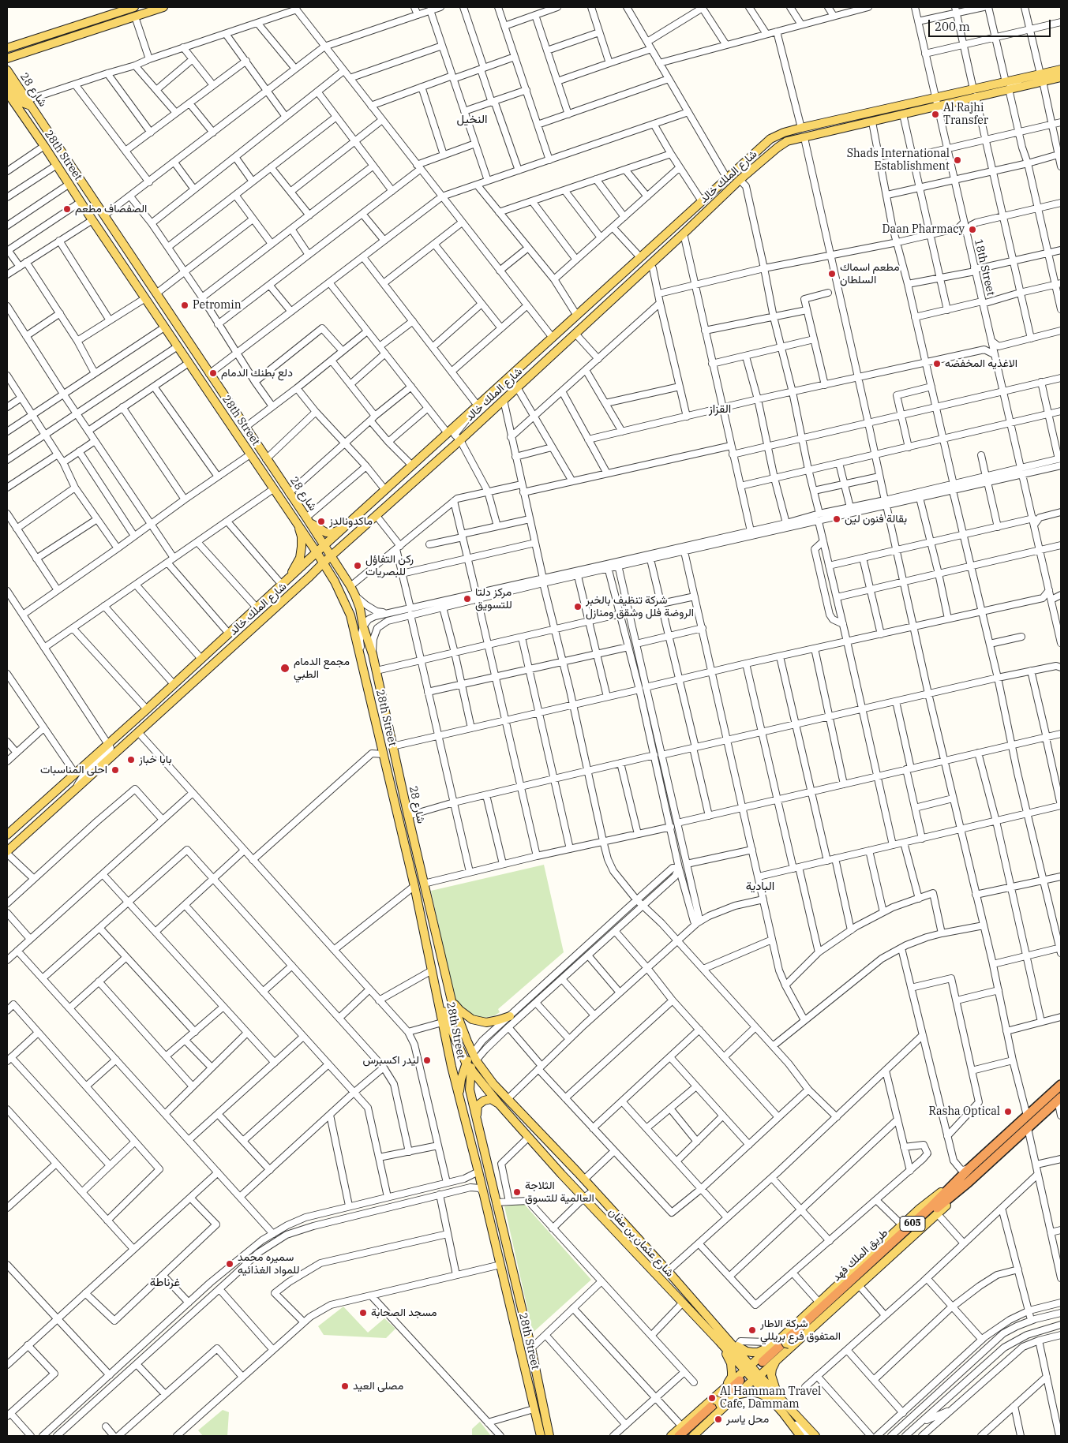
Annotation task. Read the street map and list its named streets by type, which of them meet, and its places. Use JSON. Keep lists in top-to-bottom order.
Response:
{
  "streets": {
    "highway": ["605", "طريق الملك فهد"],
    "main road": [
      "شارع 28",
      "28th Street",
      "شارع الملك خالد",
      "شارع عثمان بن عفان"
    ],
    "street": ["18th Street"]
  },
  "crossings": [
    ["شارع 28", "شارع الملك خالد"],
    ["شارع 28", "شارع عثمان بن عفان"],
    ["28th Street", "شارع الملك خالد"],
    ["28th Street", "شارع عثمان بن عفان"],
    ["شارع الملك خالد", "18th Street"]
  ],
  "districts": [
    "النخيل",
    "القزاز",
    "البادية",
    "غرناطة"
  ],
  "places": [
    "Al Rajhi Transfer",
    "Shads International Establishment",
    "الصفصاف مطعم",
    "Daan Pharmacy",
    "مطعم اسماك السلطان",
    "Petromin",
    "الاغذيه المخفضه",
    "دلع بطنك الدمام",
    "بقالة فنون لين",
    "ماكدونالدز",
    "ركن التفاؤل للبصريات",
    "مركز دلتا للتسويق",
    "شركة تنظيف بالخبر الروضة فلل وشقق ومنازل",
    "مجمع الدمام الطبي",
    "بابا خباز",
    "احلى المناسبات",
    "ليدر اكسبرس",
    "Rasha Optical",
    "الثلاجة العالمية للتسوق",
    "سميره محمد للمواد الغذائيه",
    "مسجد الصحابة",
    "شركة الاطار المتفوق فرع بريللي",
    "مصلى العيد",
    "Al Hammam Travel Cafe, Dammam",
    "محل ياسر"
  ],
  "scale_bar": "200 m"
}
